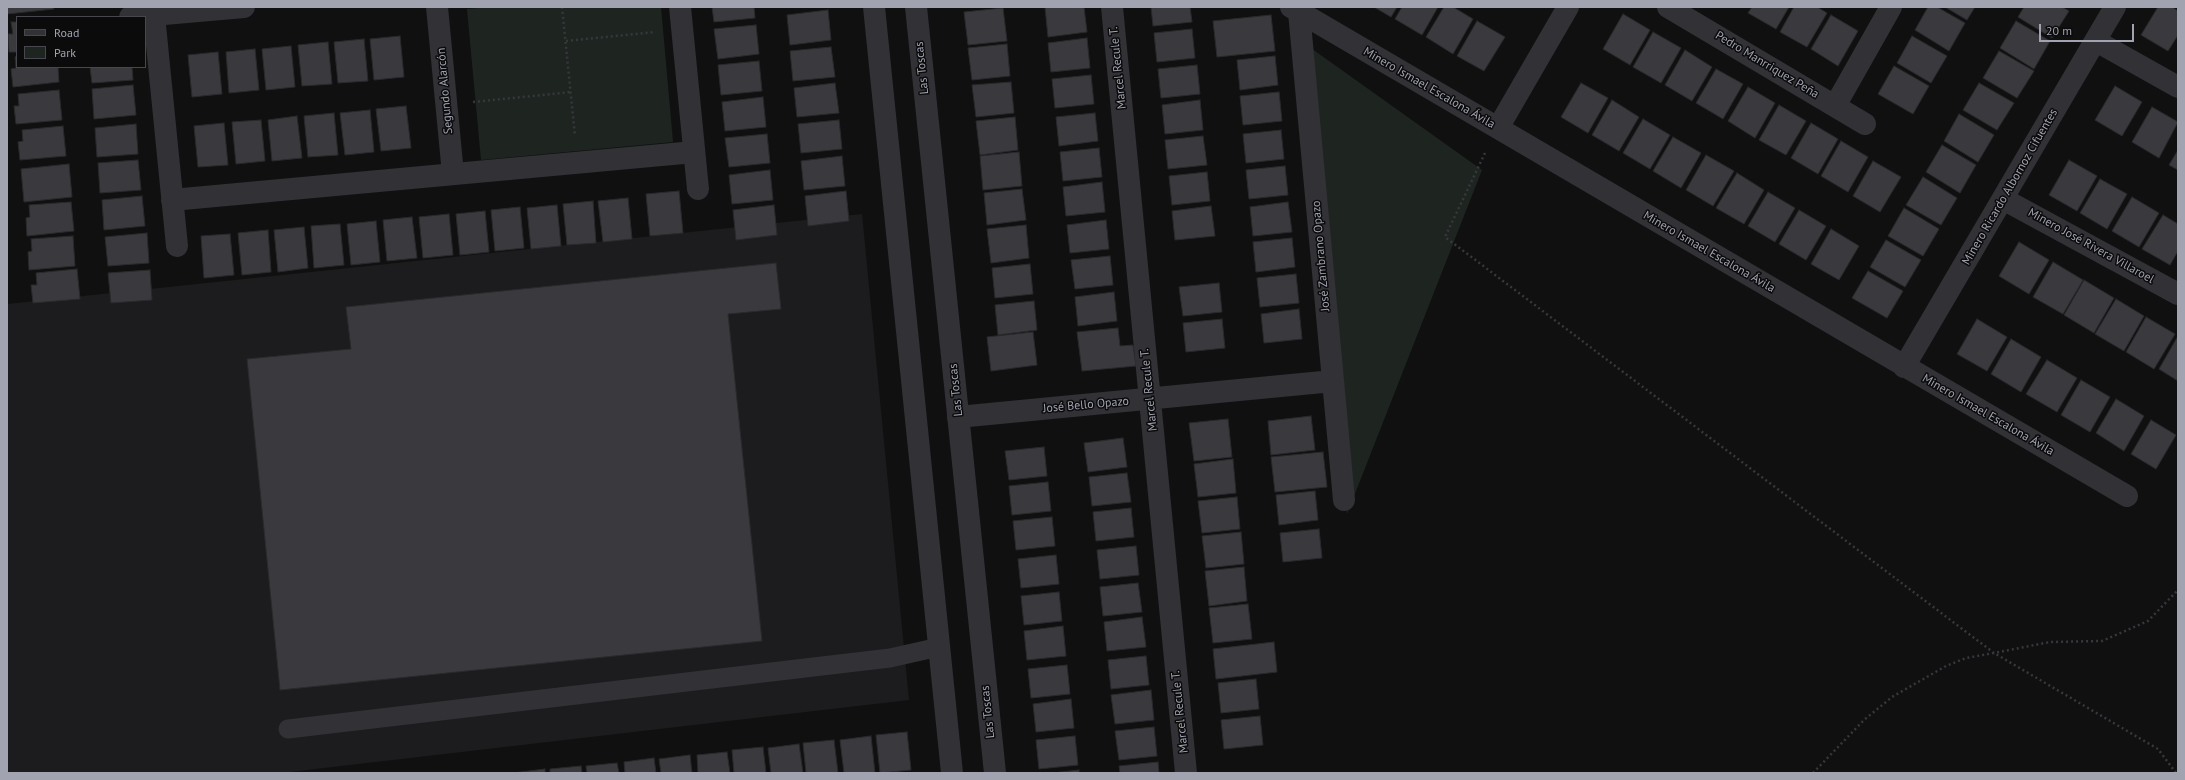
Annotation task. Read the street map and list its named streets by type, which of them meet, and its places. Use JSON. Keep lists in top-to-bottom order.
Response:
{
  "streets": {
    "street": [
      "Pedro Manrriquez Peña",
      "Las Toscas",
      "Marcel Recule T.",
      "Minero Ismael Escalona Ávila",
      "Segundo Alarcón",
      "Minero Ricardo Albornoz Cifuentes",
      "Minero José Rivera Villaroel",
      "José Zambrano Opazo",
      "José Bello Opazo"
    ]
  },
  "crossings": [
    ["Las Toscas", "José Bello Opazo"],
    ["Marcel Recule T.", "José Bello Opazo"],
    ["Minero Ismael Escalona Ávila", "Minero Ricardo Albornoz Cifuentes"],
    ["Minero Ismael Escalona Ávila", "José Zambrano Opazo"],
    ["Minero Ricardo Albornoz Cifuentes", "Minero José Rivera Villaroel"],
    ["José Zambrano Opazo", "José Bello Opazo"]
  ],
  "legend": ["Road", "Park"],
  "scale_bar": "20 m"
}
